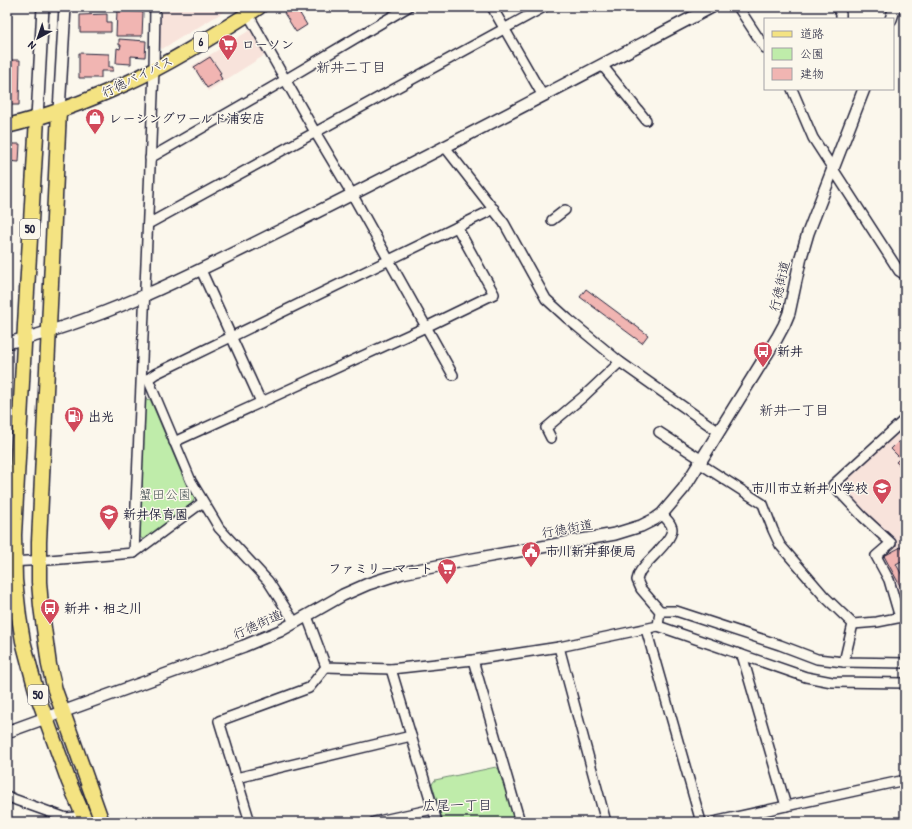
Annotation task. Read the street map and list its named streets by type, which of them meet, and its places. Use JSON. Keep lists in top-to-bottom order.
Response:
{
  "streets": {
    "main road": ["6", "行徳バイパス", "50"],
    "street": ["行徳街道"]
  },
  "crossings": [
    ["行徳バイパス", "50"],
    ["50", "行徳街道"]
  ],
  "districts": ["新井二丁目", "新井一丁目", "広尾一丁目"],
  "parks": ["蟹田公園"],
  "places": {
    "supermarket": ["ローソン", "ファミリーマート"],
    "shop": ["レーシングワールド浦安店"],
    "bus stop": ["新井", "新井・相之川"],
    "fuel station": ["出光"],
    "school or university": ["市川市立新井小学校", "新井保育園"],
    "public building": ["市川新井郵便局"]
  },
  "legend": ["道路", "公園", "建物"],
  "north": "bottom left"
}
